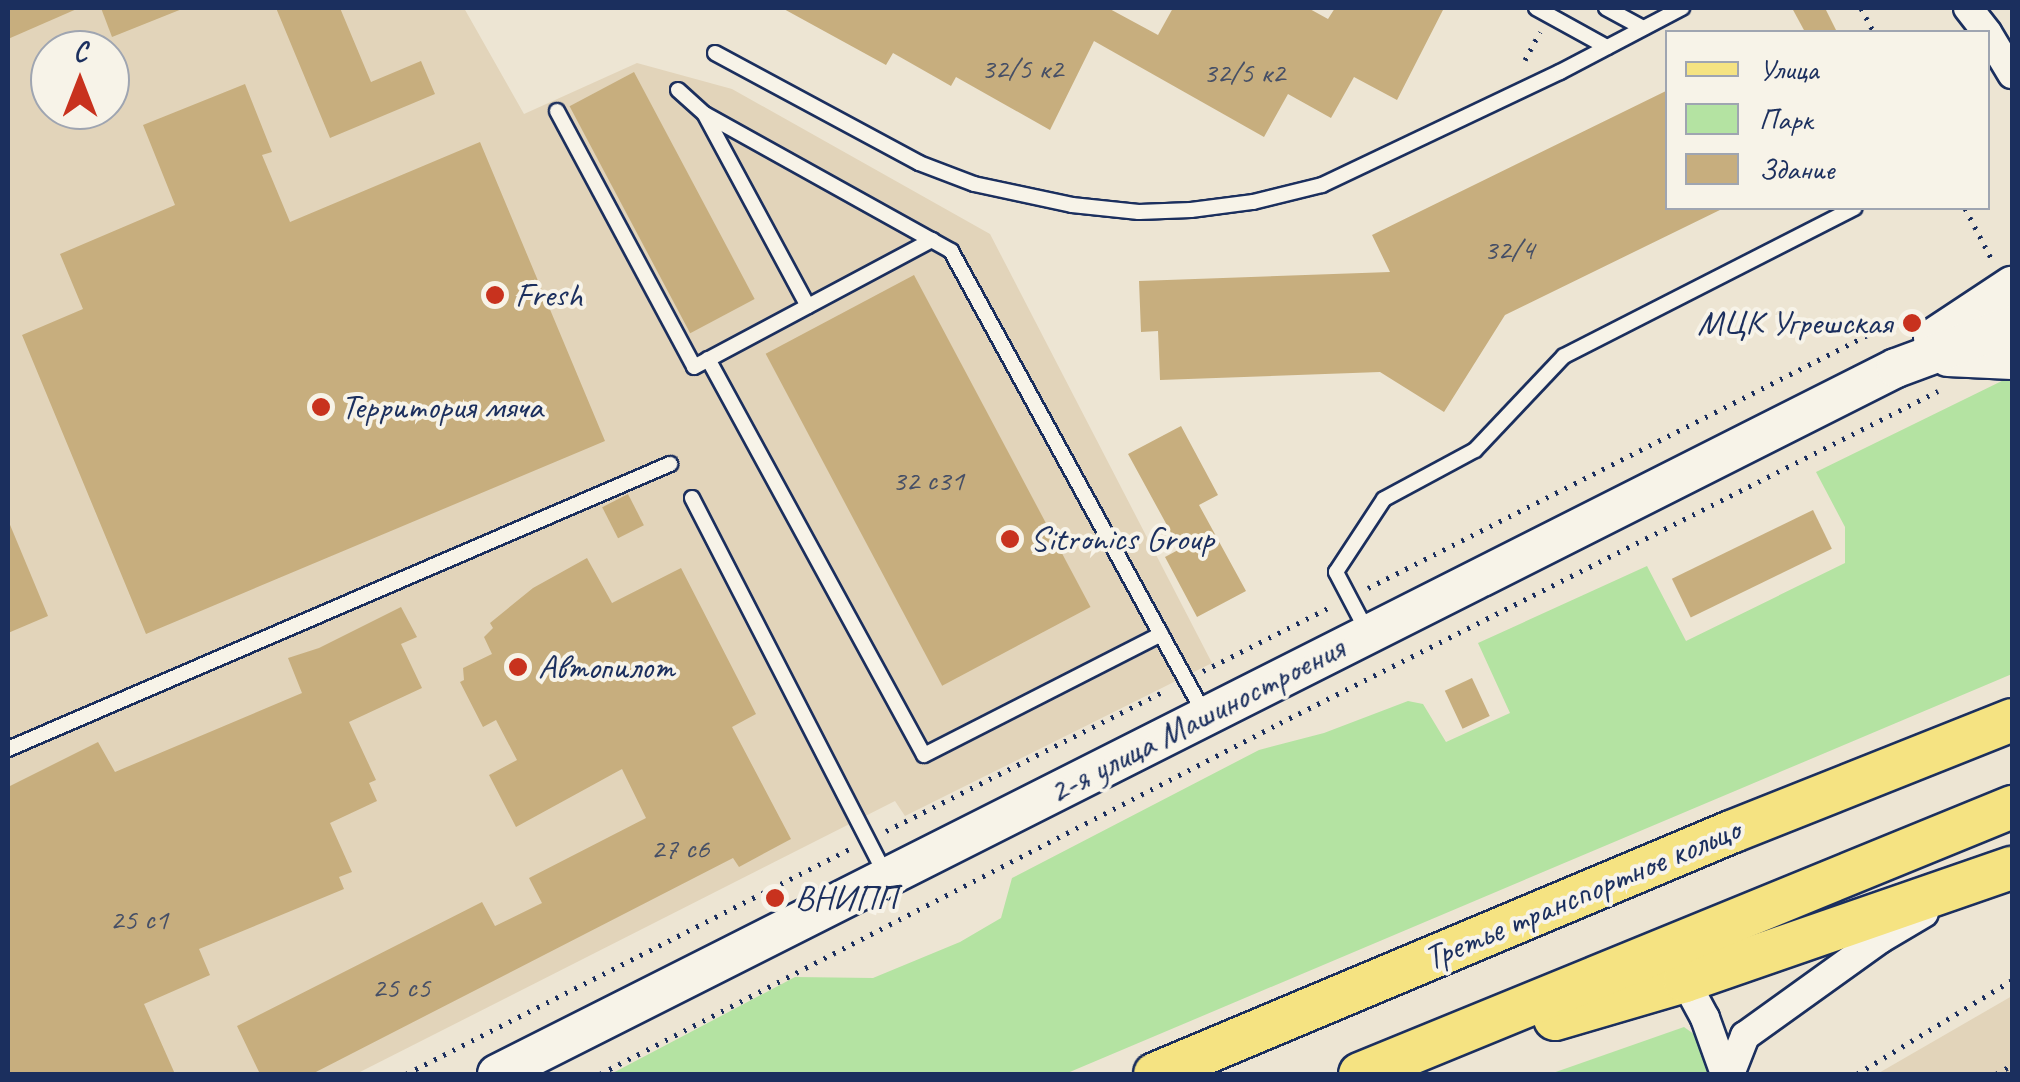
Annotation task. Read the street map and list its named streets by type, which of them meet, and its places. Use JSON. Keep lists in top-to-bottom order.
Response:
{
  "streets": {
    "main road": ["2-я улица Машиностроения", "Третье транспортное кольцо"]
  },
  "places": [
    "Fresh",
    "МЦК Угрешская",
    "Территория мяча",
    "Sitronics Group",
    "Автопилот",
    "ВНИПП"
  ],
  "house_numbers": [
    "32/5 к2",
    "32/5 к2",
    "32/4",
    "32 с31",
    "27 с6",
    "25 с1",
    "25 с5"
  ],
  "legend": ["Улица", "Парк", "Здание"],
  "north": "top"
}
